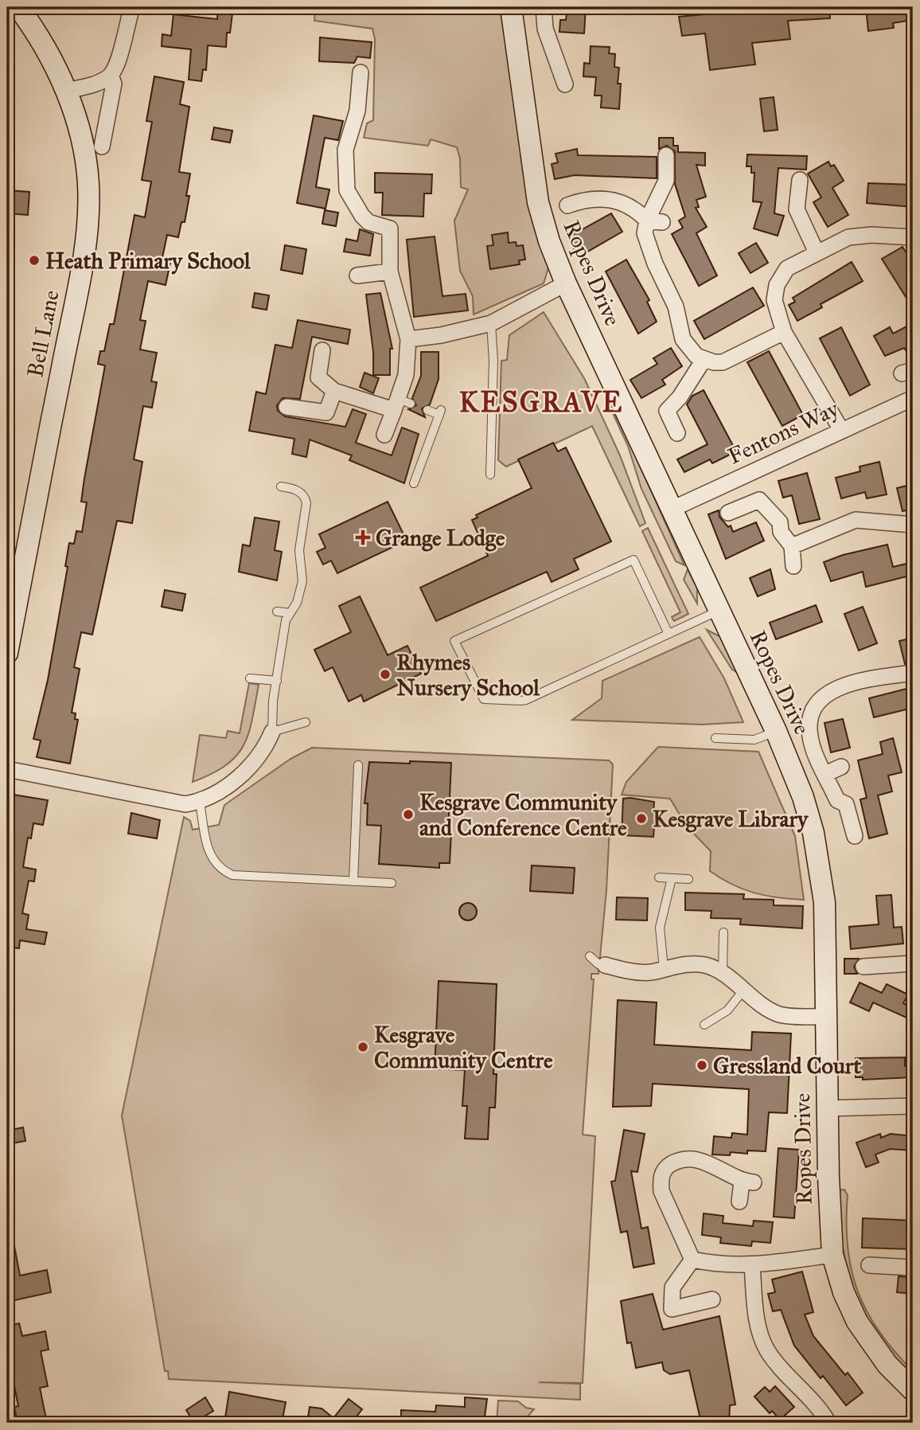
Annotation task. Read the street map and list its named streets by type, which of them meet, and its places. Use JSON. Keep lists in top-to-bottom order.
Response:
{
  "streets": {
    "street": ["Ropes Drive", "Bell Lane", "Fentons Way"]
  },
  "crossings": [
    ["Ropes Drive", "Fentons Way"]
  ],
  "districts": ["KESGRAVE"],
  "places": {
    "other": [
      "Heath Primary School",
      "Rhymes Nursery School",
      "Kesgrave Community and Conference Centre",
      "Kesgrave Library",
      "Kesgrave Community Centre",
      "Gressland Court"
    ],
    "health": ["Grange Lodge"]
  }
}
